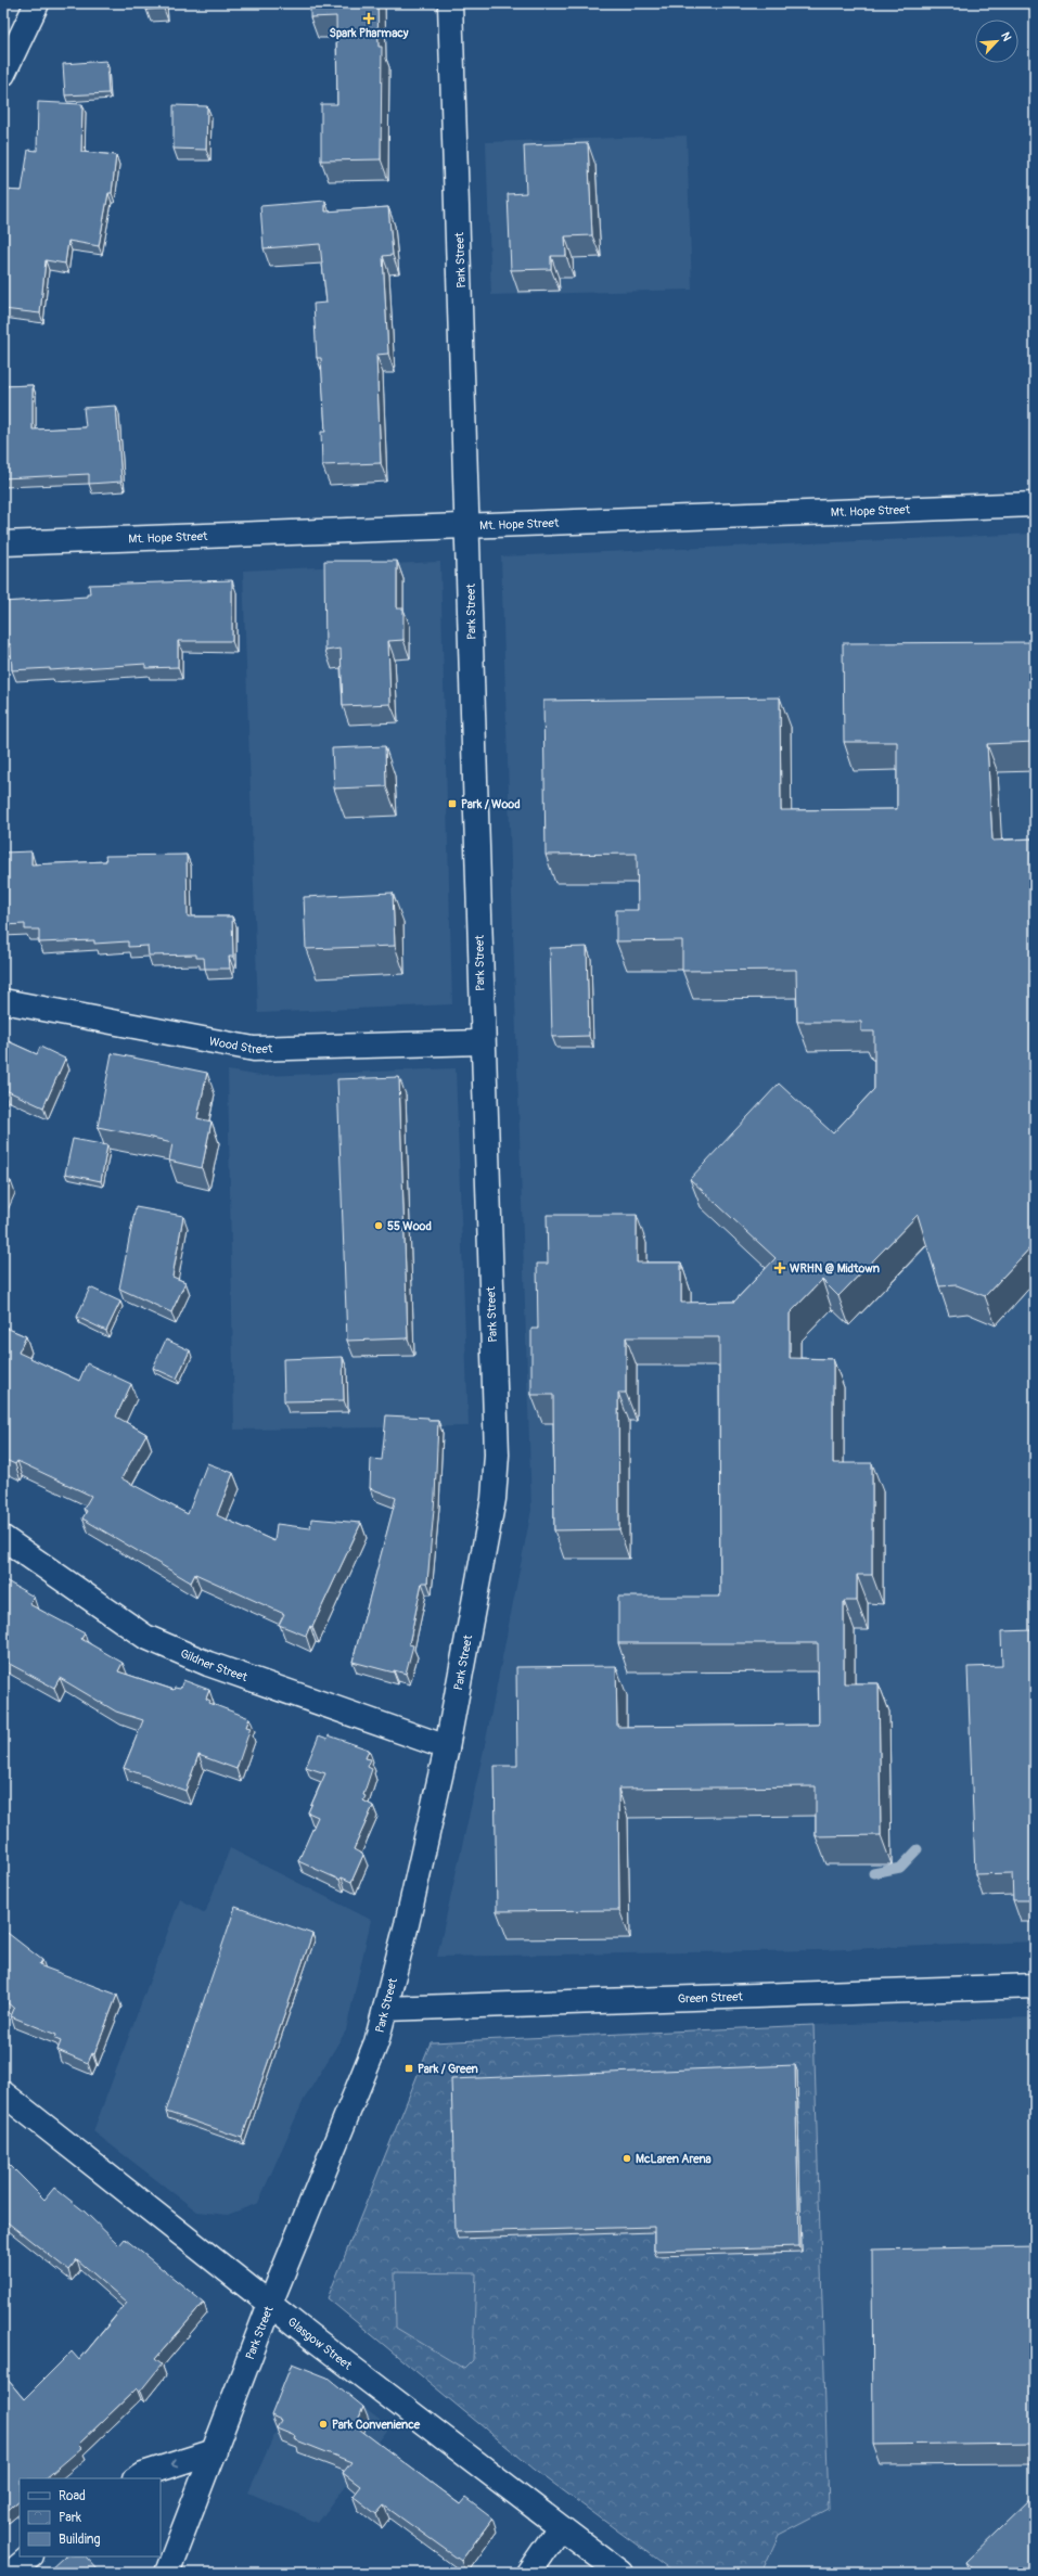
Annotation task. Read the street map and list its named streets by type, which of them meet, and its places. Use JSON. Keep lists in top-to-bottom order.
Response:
{
  "streets": {
    "street": [
      "Park Street",
      "Mt. Hope Street",
      "Wood Street",
      "Gildner Street",
      "Green Street",
      "Glasgow Street"
    ]
  },
  "crossings": [
    ["Park Street", "Mt. Hope Street"],
    ["Park Street", "Wood Street"],
    ["Park Street", "Gildner Street"],
    ["Park Street", "Green Street"],
    ["Park Street", "Glasgow Street"]
  ],
  "places": {
    "health": ["Spark Pharmacy", "WRHN @ Midtown"],
    "transit": ["Park / Wood", "Park / Green"],
    "other": ["55 Wood", "McLaren Arena", "Park Convenience"]
  },
  "legend": ["Road", "Park", "Building"],
  "north": "top right"
}
